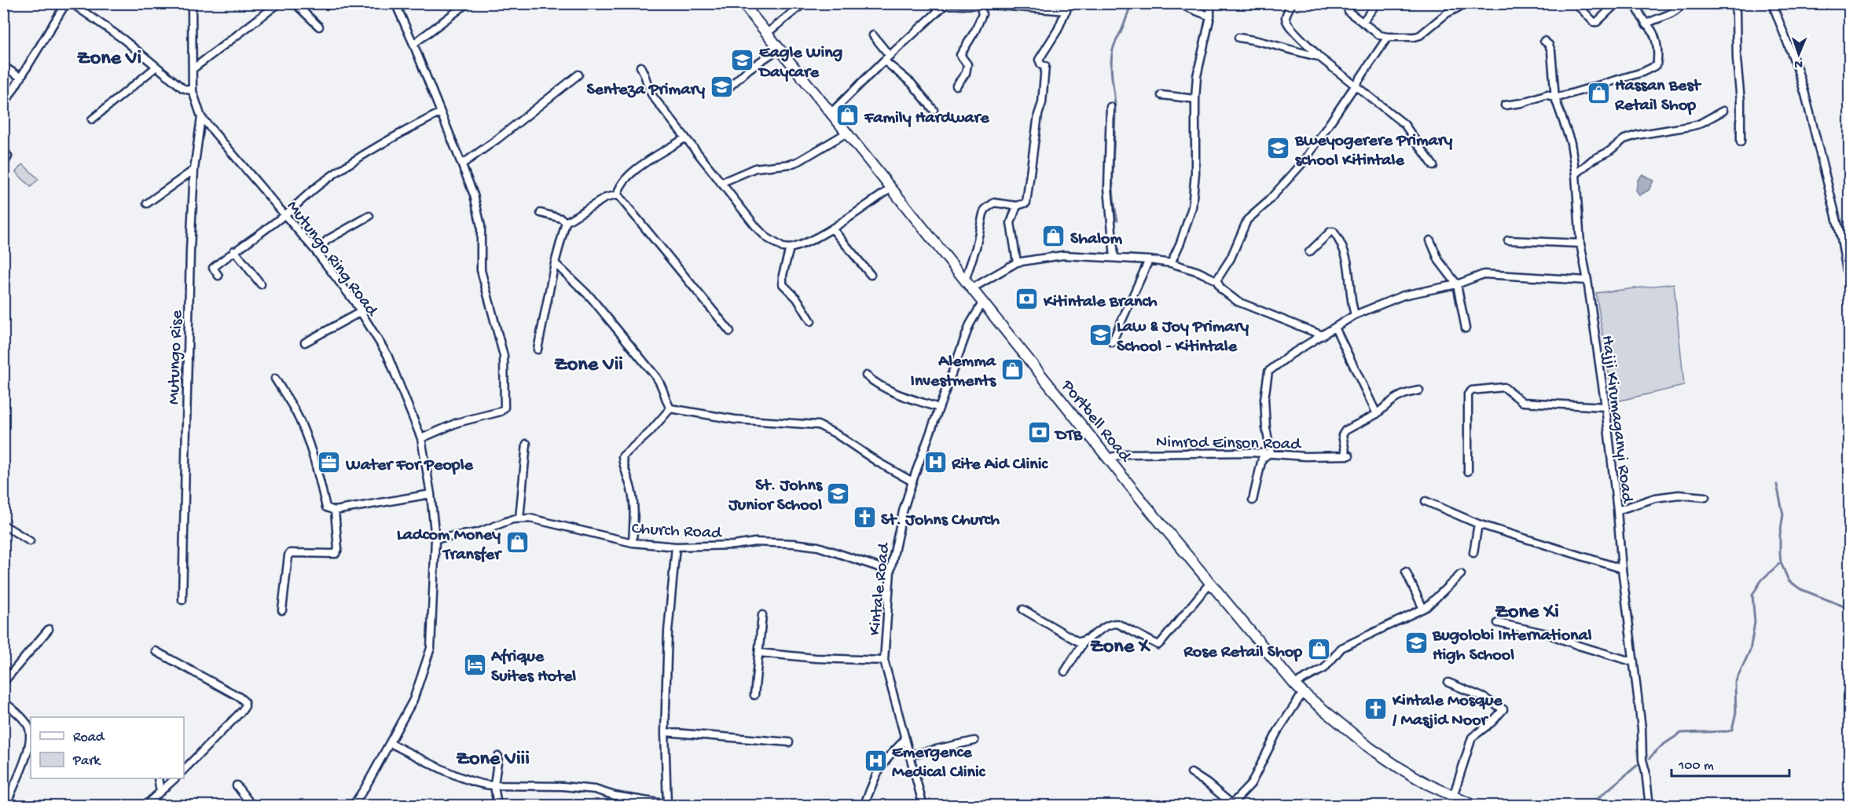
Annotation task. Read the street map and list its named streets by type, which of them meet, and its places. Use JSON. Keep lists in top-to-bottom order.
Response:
{
  "streets": {
    "main road": ["Portbell Road"],
    "street": [
      "Mutungo Ring Road",
      "Mutungo Rise",
      "Hajji Kirumaganyi Road",
      "Nimrod Einson Road",
      "Church Road",
      "Kintale Road"
    ]
  },
  "crossings": [
    ["Mutungo Ring Road", "Mutungo Rise"],
    ["Mutungo Ring Road", "Church Road"],
    ["Portbell Road", "Nimrod Einson Road"],
    ["Portbell Road", "Kintale Road"],
    ["Church Road", "Kintale Road"]
  ],
  "districts": [
    "Zone Vi",
    "Zone Vii",
    "Zone Xi",
    "Zone X",
    "Zone Viii"
  ],
  "places": {
    "school or university": [
      "Eagle Wing Daycare",
      "Senteza Primary",
      "Bweyogerere Primary school Kitintale",
      "Law & Joy Primary School - Kitintale",
      "St. Johns Junior School",
      "Bugolobi International High School"
    ],
    "shop": [
      "Hassan Best Retail Shop",
      "Family Hardware",
      "Shalom",
      "Alemma Investments",
      "Ladcom Money Transfer",
      "Rose Retail Shop"
    ],
    "bank": ["Kitintale Branch", "DTB"],
    "hospital": ["Rite Aid Clinic", "Emergence Medical Clinic"],
    "office": ["Water For People"],
    "church": ["St. Johns Church", "Kintale Mosque / Masjid Noor"],
    "hotel": ["Afrique Suites Hotel"]
  },
  "legend": ["Road", "Park"],
  "scale_bar": "100 m",
  "north": "bottom"
}
